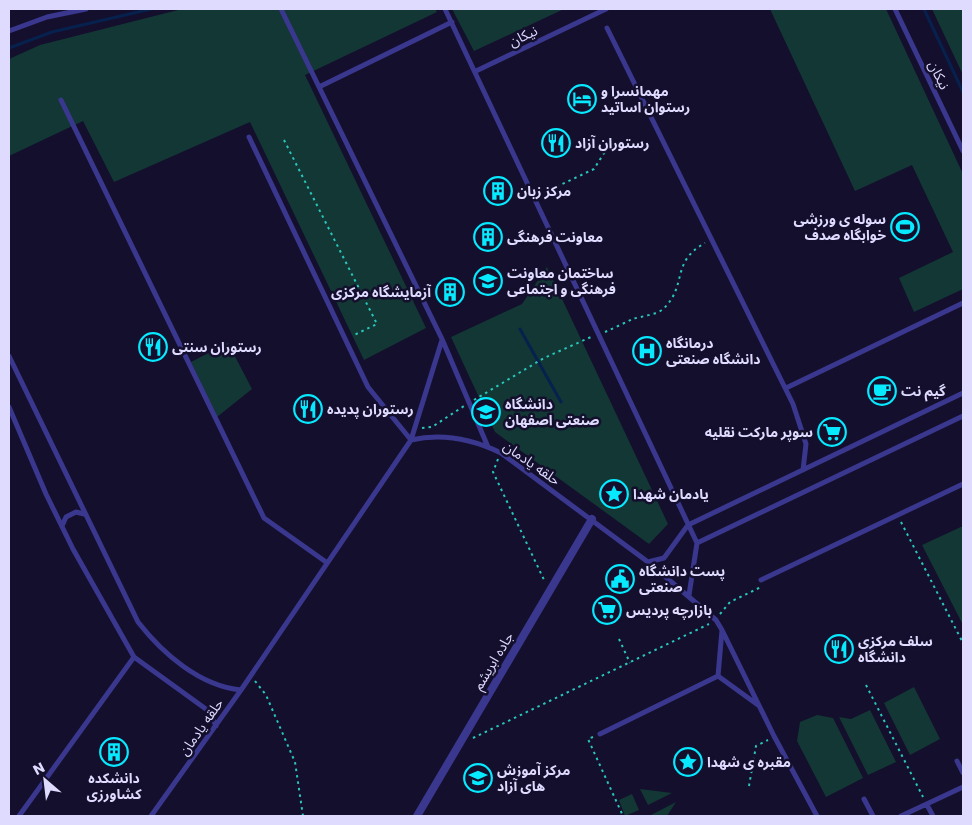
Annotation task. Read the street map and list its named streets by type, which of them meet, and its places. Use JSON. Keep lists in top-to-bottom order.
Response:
{
  "streets": {
    "street": ["جاده ابریشم"],
    "lane": ["نیکان", "حلقه یادمان"]
  },
  "crossings": [
    ["حلقه یادمان", "جاده ابریشم"]
  ],
  "places": {
    "hotel": ["مهمانسرا و رستوان اساتید"],
    "restaurant": [
      "رستوران آزاد",
      "رستوران سنتی",
      "رستوران پدیده",
      "سلف مرکزی دانشگاه"
    ],
    "building": [
      "مرکز زبان",
      "معاونت فرهنگی",
      "آزمایشگاه مرکزی",
      "دانشکده کشاورزی"
    ],
    "sports": ["سوله ی ورزشی خوابگاه صدف"],
    "school or university": ["ساختمان معاونت فرهنگی و اجتماعی", "دانشگاه صنعتی اصفهان", "مرکز آموزش های آزاد"],
    "hospital": ["درمانگاه دانشگاه صنعتی"],
    "cafe": ["گیم نت"],
    "supermarket": ["سوپر مارکت نقلیه", "بازارچه پردیس"],
    "place": ["یادمان شهدا", "مقبره ی شهدا"],
    "public building": ["پست دانشگاه صنعتی"]
  },
  "north": "top left"
}
